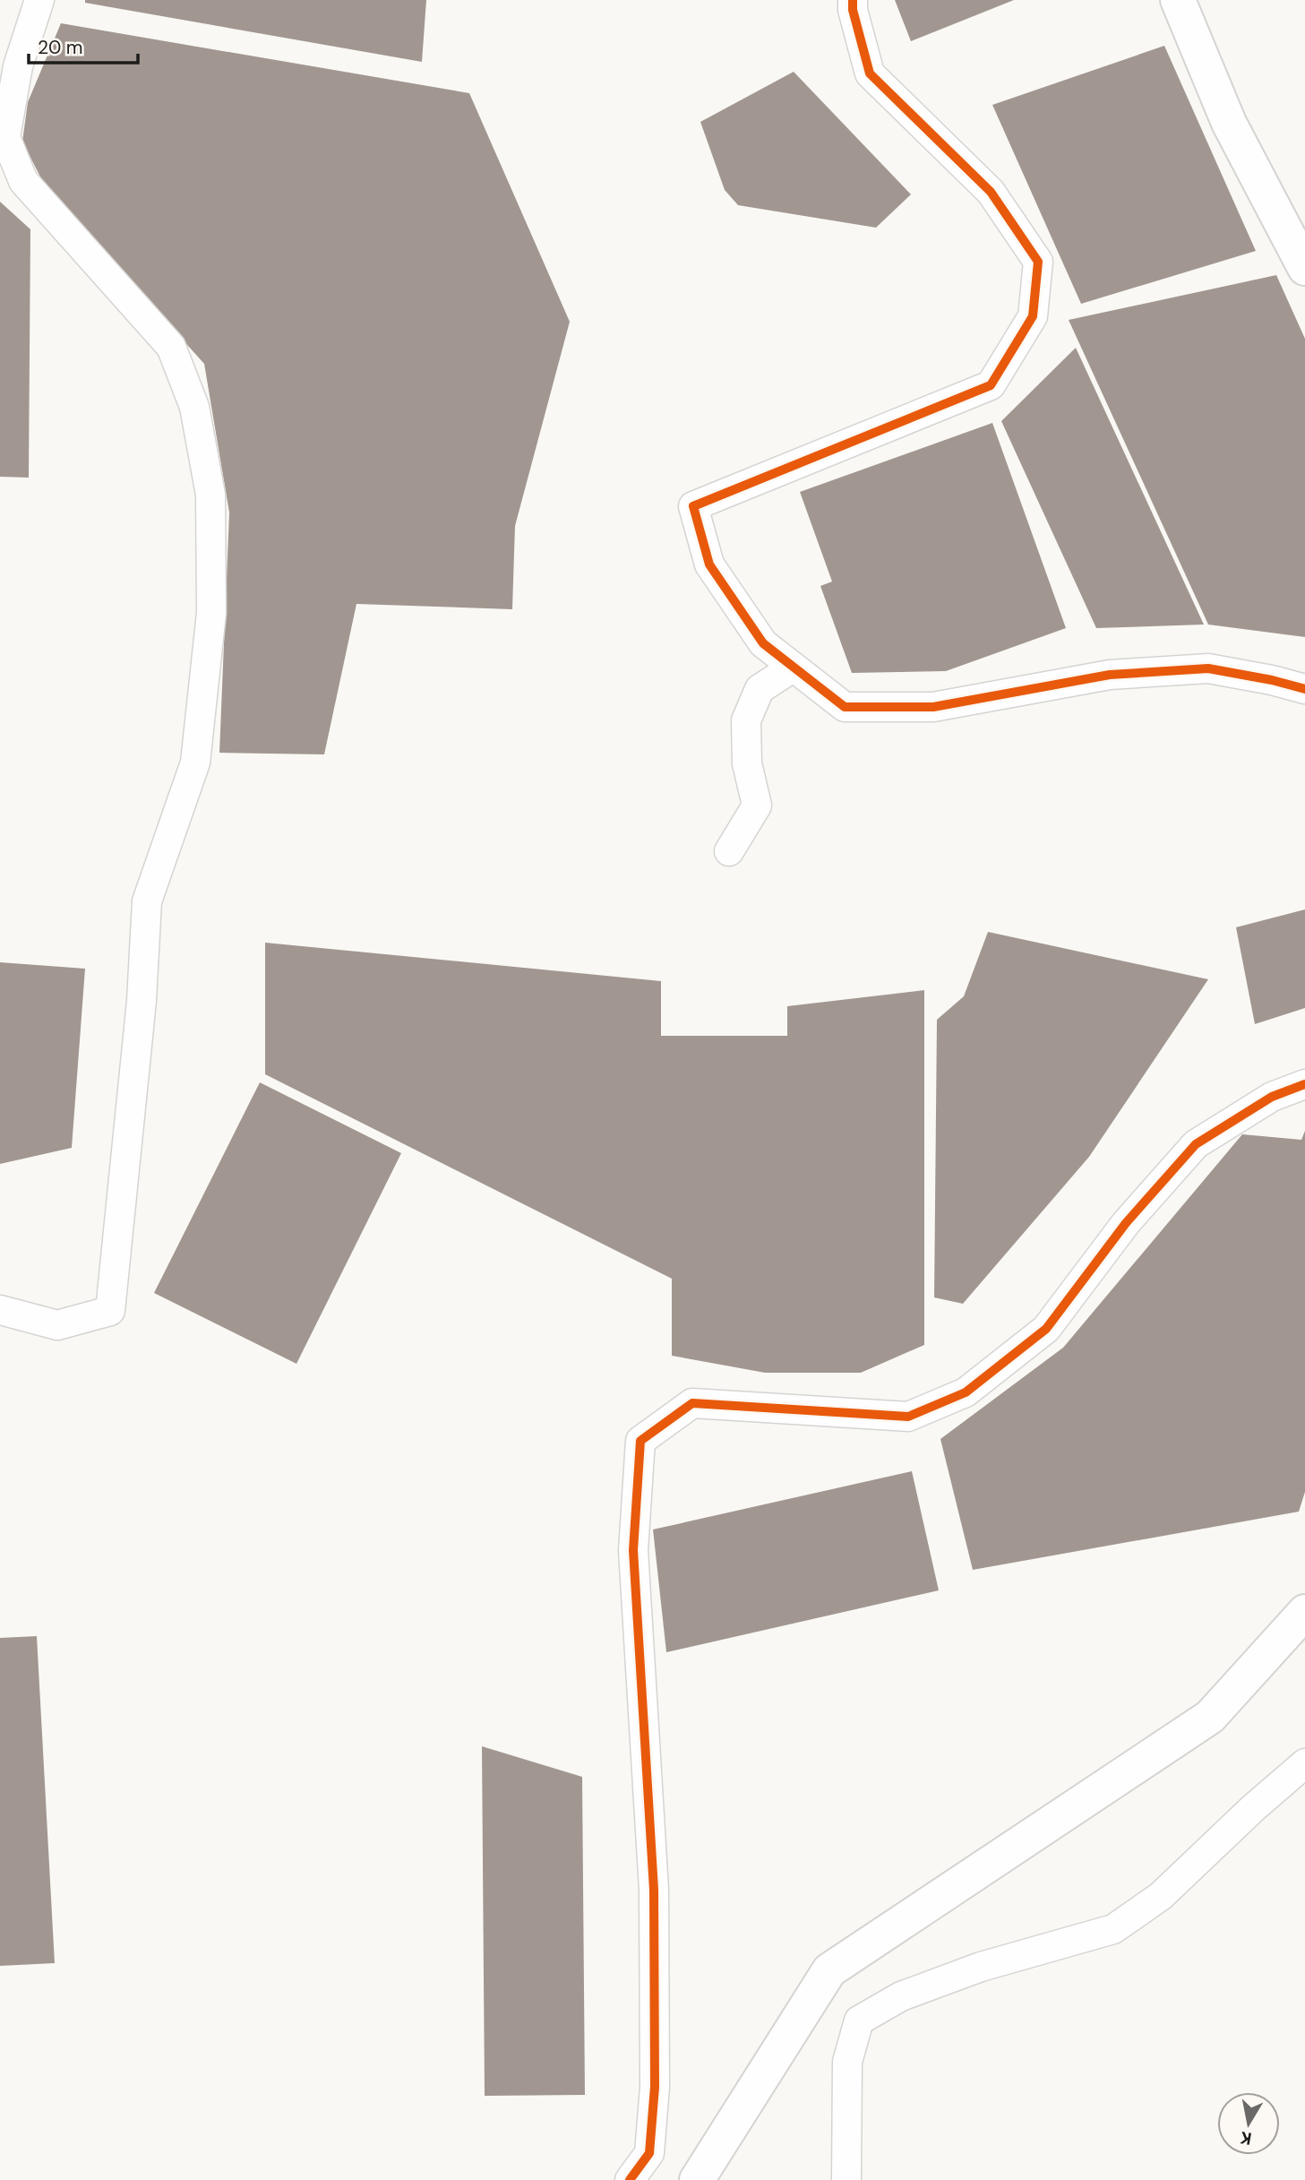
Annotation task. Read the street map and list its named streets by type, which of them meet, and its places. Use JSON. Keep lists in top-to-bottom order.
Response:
{
  "scale_bar": "20 m",
  "north": "bottom"
}
